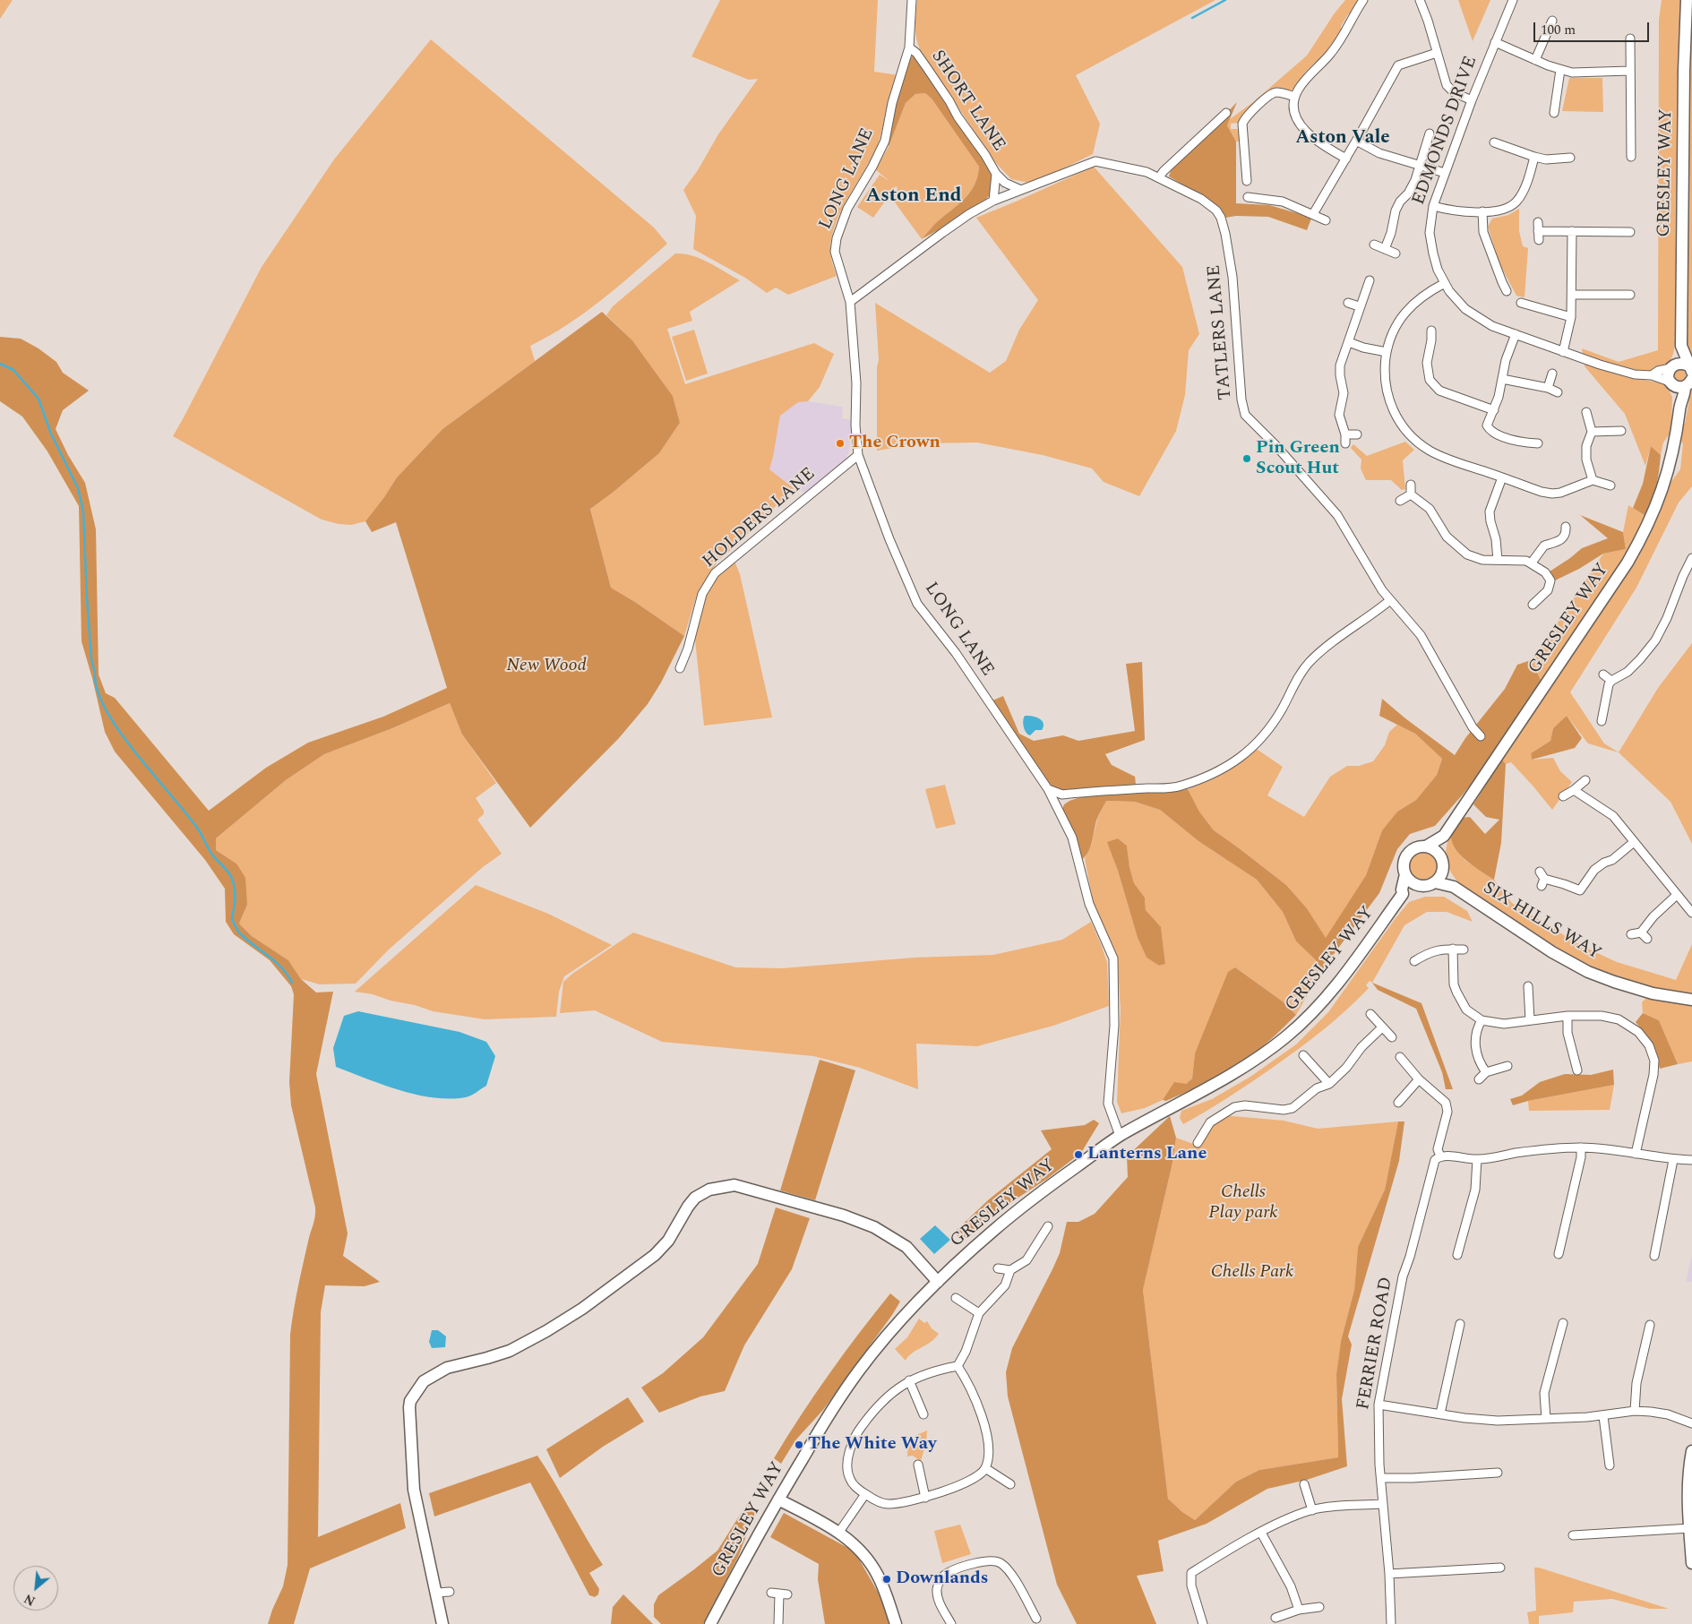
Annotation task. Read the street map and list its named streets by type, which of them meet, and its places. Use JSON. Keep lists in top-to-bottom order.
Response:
{
  "streets": {
    "street": [
      "SHORT LANE",
      "EDMONDS DRIVE",
      "GRESLEY WAY",
      "LONG LANE",
      "TATLERS LANE",
      "HOLDERS LANE",
      "SIX HILLS WAY",
      "FERRIER ROAD"
    ]
  },
  "crossings": [
    ["SHORT LANE", "LONG LANE"],
    ["SHORT LANE", "TATLERS LANE"],
    ["EDMONDS DRIVE", "GRESLEY WAY"],
    ["GRESLEY WAY", "SIX HILLS WAY"],
    ["LONG LANE", "TATLERS LANE"],
    ["LONG LANE", "HOLDERS LANE"]
  ],
  "districts": ["Aston Vale", "Aston End"],
  "parks": ["New Wood", "Chells Play park", "Chells Park"],
  "places": [
    "The Crown",
    "Pin Green Scout Hut",
    "Lanterns Lane",
    "The White Way",
    "Downlands"
  ],
  "scale_bar": "100 m",
  "north": "bottom left"
}
